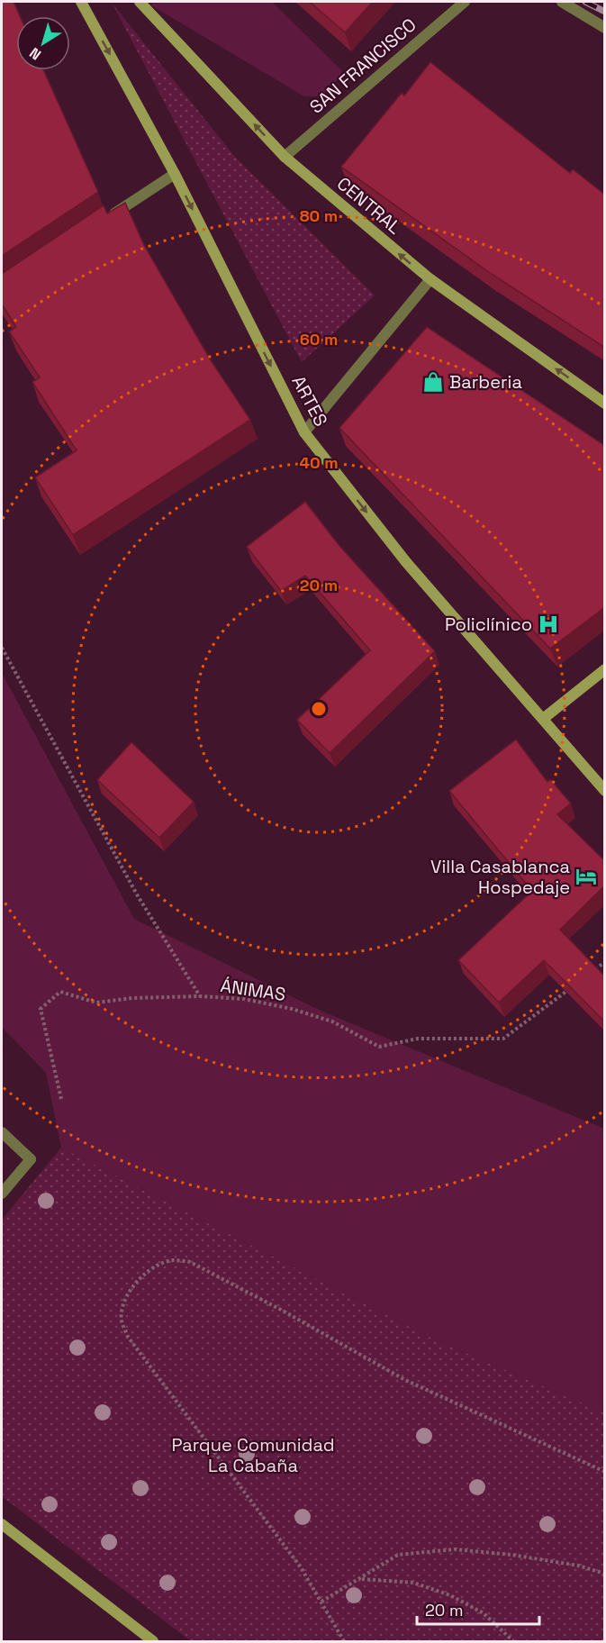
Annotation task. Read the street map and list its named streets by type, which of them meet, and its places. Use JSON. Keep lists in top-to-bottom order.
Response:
{
  "streets": {
    "main road": ["CENTRAL", "ARTES"],
    "street": ["SAN FRANCISCO"],
    "path": ["ÁNIMAS"]
  },
  "crossings": [
    ["SAN FRANCISCO", "CENTRAL"]
  ],
  "one_way": ["CENTRAL", "ARTES"],
  "parks": ["Parque Comunidad La Cabaña"],
  "places": {
    "shop": ["Barberia"],
    "hospital": ["Policlínico"],
    "hotel": ["Villa Casablanca Hospedaje"]
  },
  "scale_bar": "20 m",
  "north": "bottom left",
  "rings": [
    "80 m",
    "60 m",
    "40 m",
    "20 m"
  ]
}
